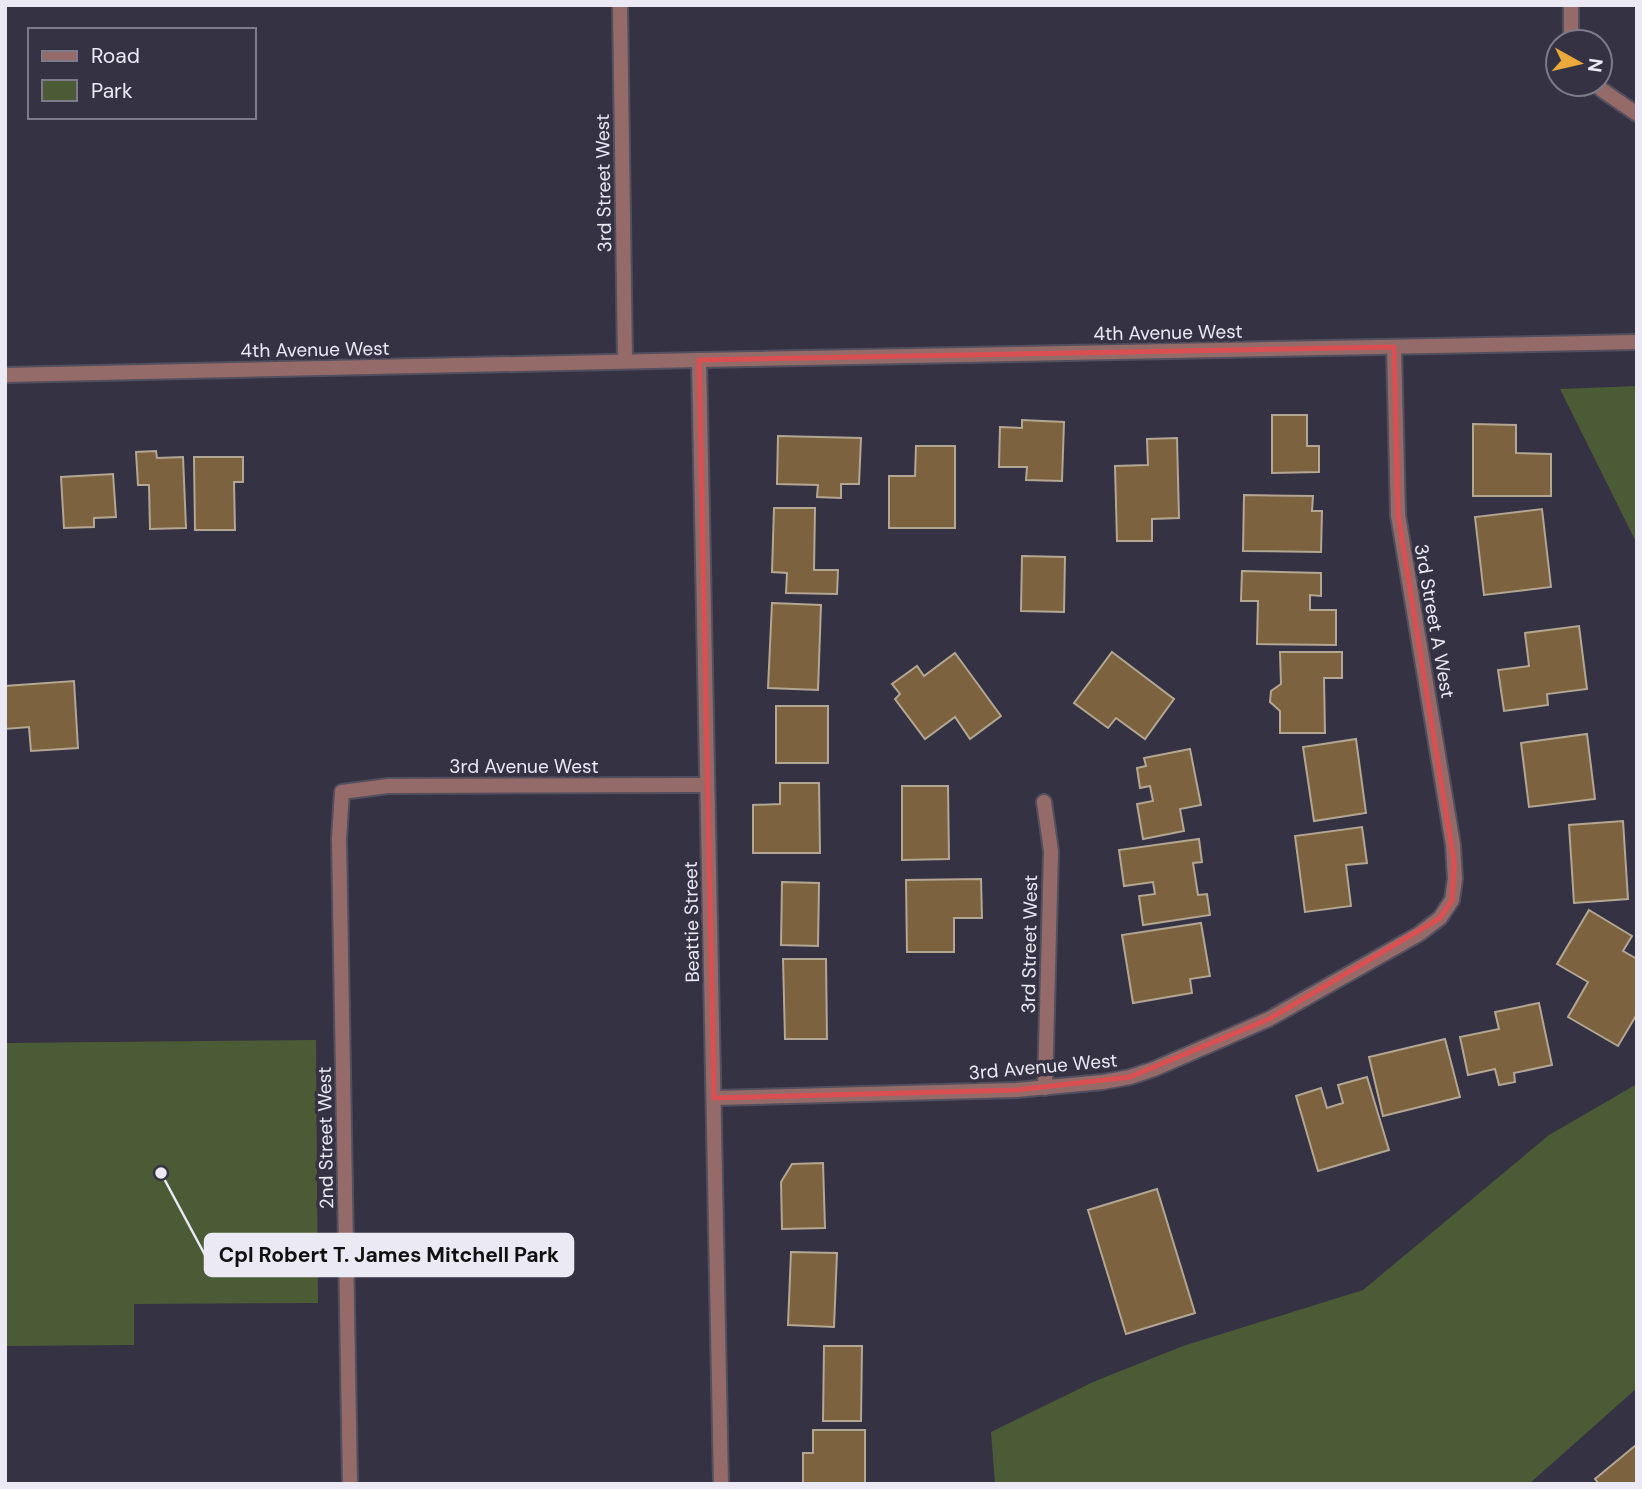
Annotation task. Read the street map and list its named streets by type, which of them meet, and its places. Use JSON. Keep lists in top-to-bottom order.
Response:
{
  "streets": {
    "street": [
      "3rd Street West",
      "4th Avenue West",
      "3rd Street A West",
      "3rd Avenue West",
      "Beattie Street",
      "2nd Street West"
    ]
  },
  "crossings": [
    ["3rd Street West", "4th Avenue West"],
    ["3rd Street West", "3rd Avenue West"],
    ["4th Avenue West", "3rd Street A West"],
    ["4th Avenue West", "Beattie Street"],
    ["3rd Street A West", "3rd Avenue West"],
    ["3rd Avenue West", "Beattie Street"],
    ["3rd Avenue West", "2nd Street West"]
  ],
  "places": ["Cpl Robert T. James Mitchell Park"],
  "legend": ["Road", "Park"],
  "north": "right"
}
